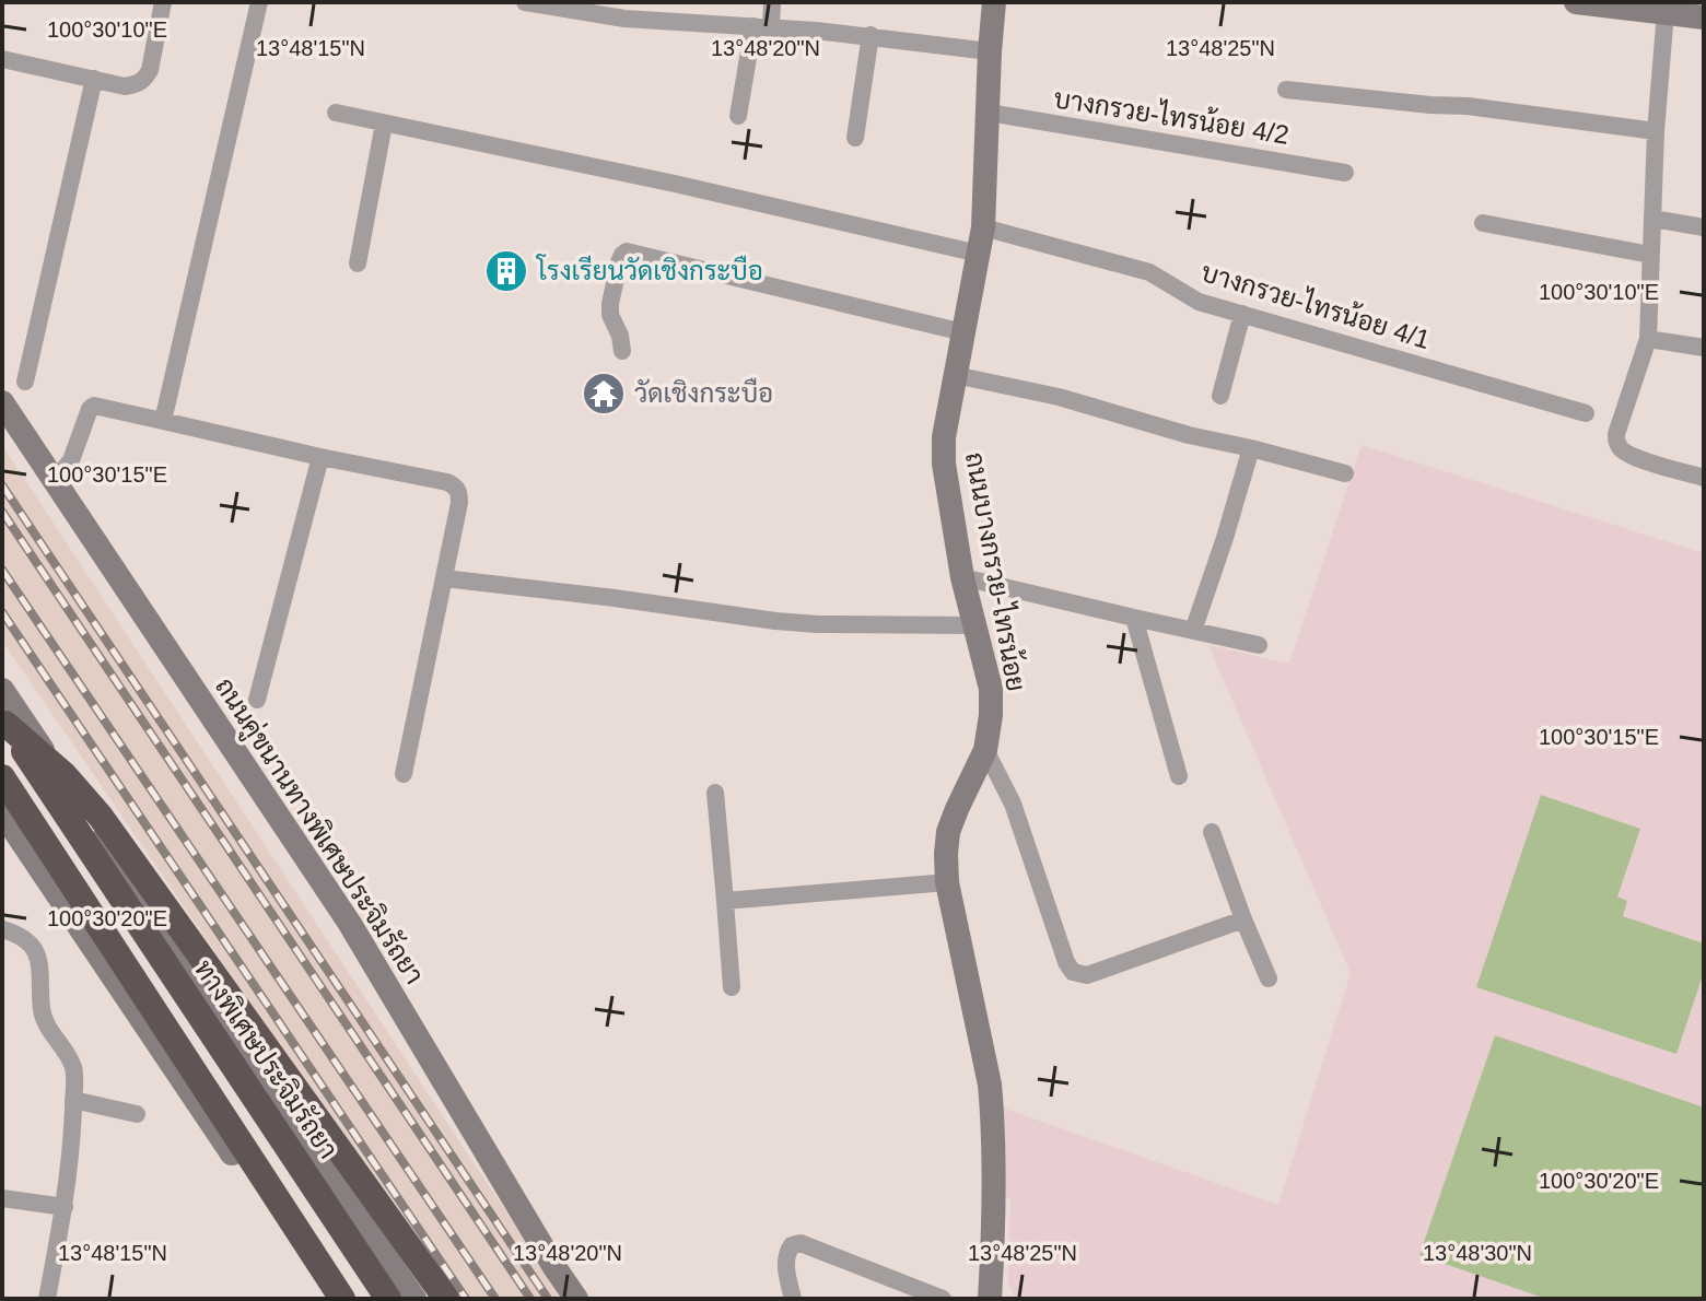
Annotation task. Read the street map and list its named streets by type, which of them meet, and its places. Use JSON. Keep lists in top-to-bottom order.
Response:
{
  "streets": {
    "highway": ["ทางพิเศษประจิมรัถยา"],
    "main road": ["ถนนบางกรวย-ไทรน้อย", "ถนนคู่ขนานทางพิเศษประจิมรัถยา"],
    "street": ["บางกรวย-ไทรน้อย 4/2", "บางกรวย-ไทรน้อย 4/1"]
  },
  "crossings": [
    ["บางกรวย-ไทรน้อย 4/2", "ถนนบางกรวย-ไทรน้อย"],
    ["บางกรวย-ไทรน้อย 4/1", "ถนนบางกรวย-ไทรน้อย"]
  ],
  "places": {
    "building": ["โรงเรียนวัดเชิงกระบือ"],
    "temple": ["วัดเชิงกระบือ"]
  },
  "coordinates": [
    "100°30'10\"E",
    "13°48'15\"N",
    "13°48'20\"N",
    "13°48'25\"N",
    "100°30'15\"E",
    "100°30'20\"E",
    "13°48'30\"N"
  ]
}
